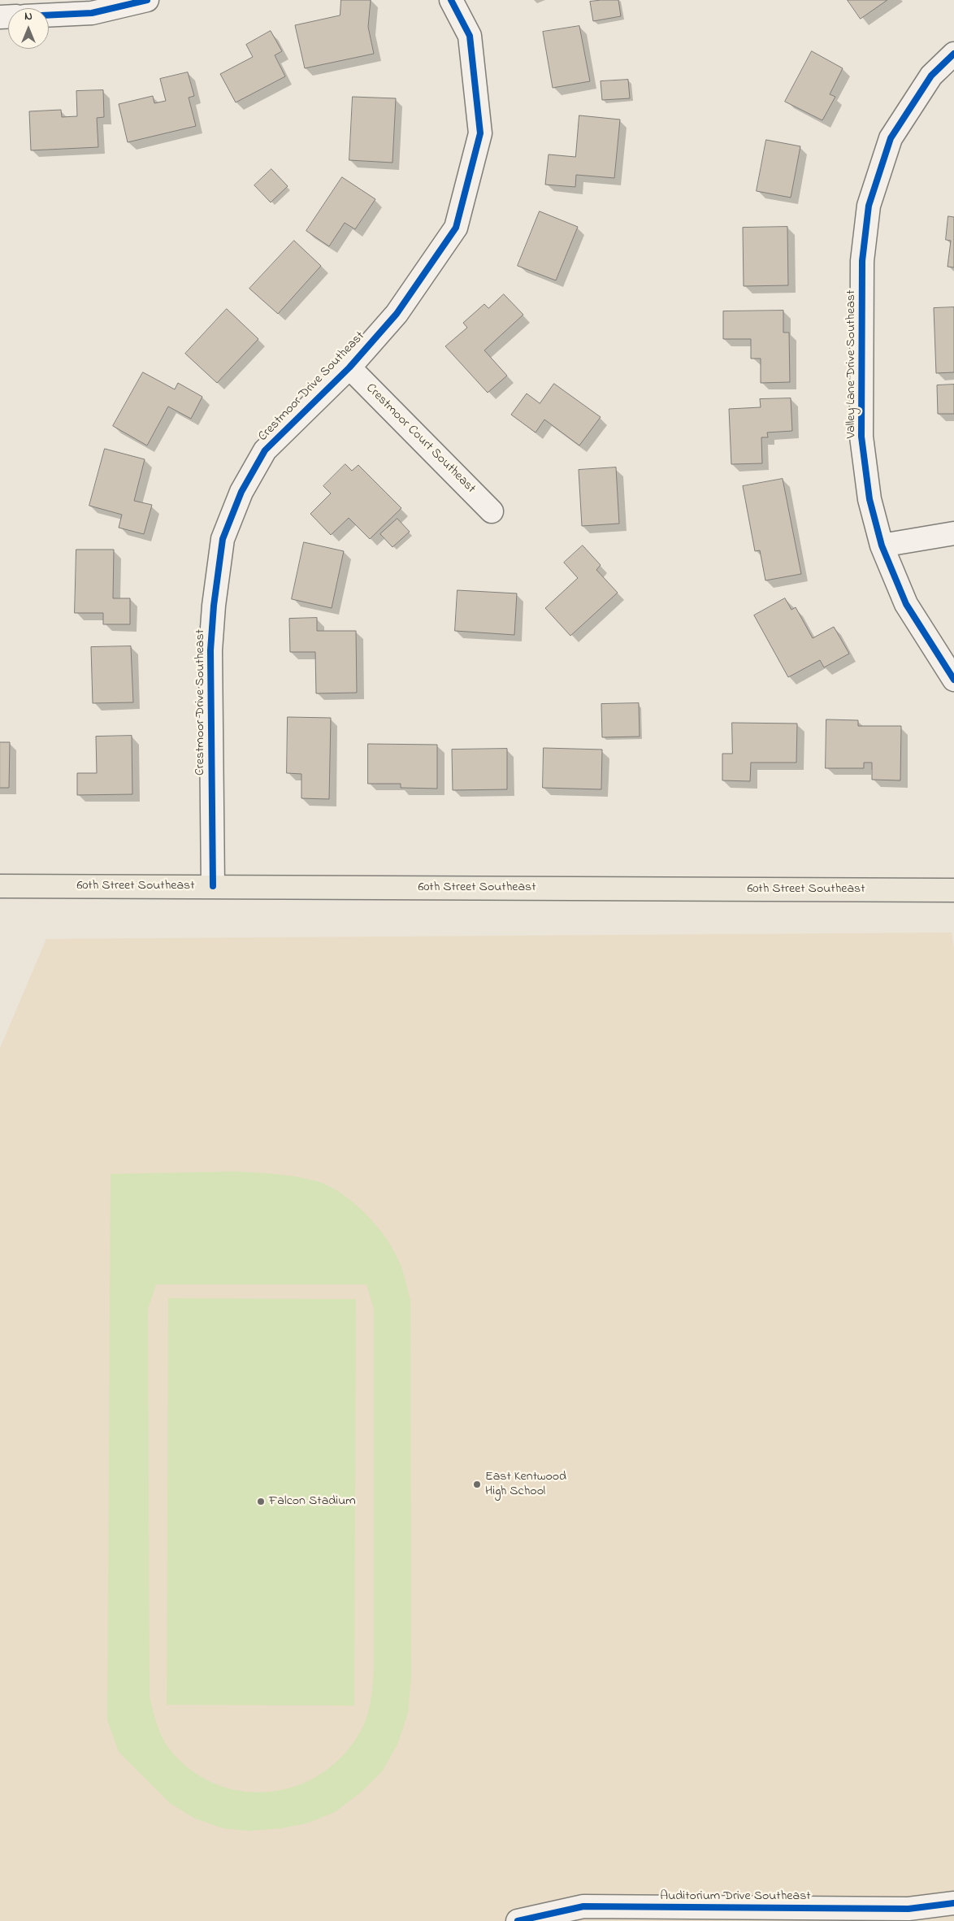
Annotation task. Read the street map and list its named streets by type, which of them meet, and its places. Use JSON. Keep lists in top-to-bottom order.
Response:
{
  "streets": {
    "main road": ["60th Street Southeast"],
    "street": [
      "Valley Lane Drive Southeast",
      "Crestmoor Drive Southeast",
      "Crestmoor Court Southeast",
      "Auditorium Drive Southeast"
    ]
  },
  "crossings": [
    ["Crestmoor Drive Southeast", "Crestmoor Court Southeast"],
    ["Crestmoor Drive Southeast", "60th Street Southeast"]
  ],
  "places": ["East Kentwood High School", "Falcon Stadium"],
  "north": "top"
}
